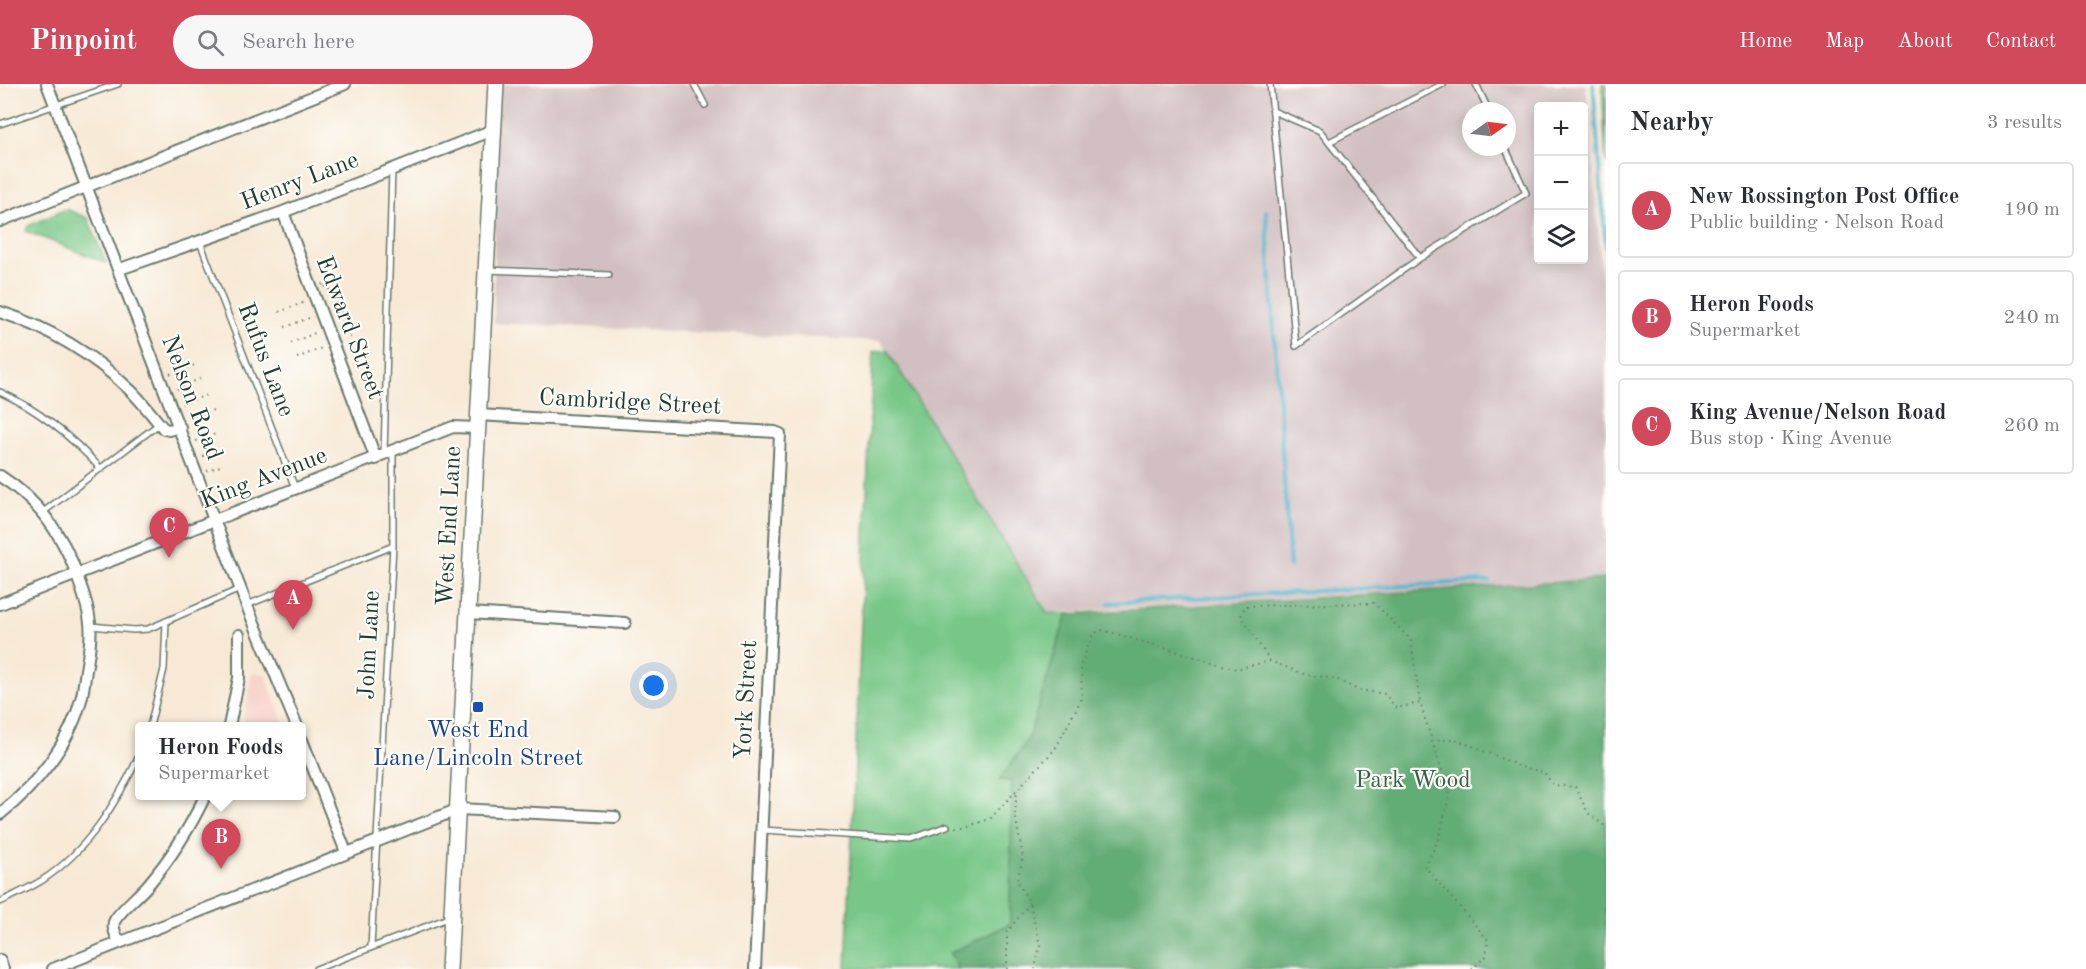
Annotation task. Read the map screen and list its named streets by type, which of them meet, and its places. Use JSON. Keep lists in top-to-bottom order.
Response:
{
  "streets": {
    "street": [
      "Henry Lane",
      "Edward Street",
      "Nelson Road",
      "Cambridge Street",
      "King Avenue",
      "West End Lane",
      "York Street"
    ],
    "lane": ["Rufus Lane", "John Lane"]
  },
  "crossings": [
    ["Henry Lane", "Edward Street"],
    ["Henry Lane", "Rufus Lane"],
    ["Henry Lane", "Nelson Road"],
    ["Henry Lane", "West End Lane"],
    ["Henry Lane", "John Lane"],
    ["Edward Street", "King Avenue"],
    ["Edward Street", "John Lane"],
    ["Rufus Lane", "King Avenue"],
    ["Nelson Road", "King Avenue"],
    ["Cambridge Street", "King Avenue"],
    ["Cambridge Street", "West End Lane"],
    ["Cambridge Street", "York Street"],
    ["King Avenue", "West End Lane"],
    ["King Avenue", "John Lane"]
  ],
  "parks": ["Park Wood"],
  "places": {
    "transit": ["West End Lane/Lincoln Street"]
  },
  "north": "right",
  "page": {
    "header": "Pinpoint",
    "search": "Search here",
    "nav": [
      "Home",
      "Map",
      "About",
      "Contact"
    ],
    "heading": ["Nearby", "3 results"],
    "map_buttons": ["+", "−"],
    "list": [
      {
        "mark": "A",
        "name": "New Rossington Post Office",
        "note": "Public building · Nelson Road",
        "value": "190 m"
      },
      {
        "mark": "B",
        "name": "Heron Foods",
        "note": "Supermarket",
        "value": "240 m"
      },
      {
        "mark": "C",
        "name": "King Avenue/Nelson Road",
        "note": "Bus stop · King Avenue",
        "value": "260 m"
      }
    ],
    "pins": ["C", "A", "B"],
    "popup": ["Heron Foods", "Supermarket"]
  }
}
